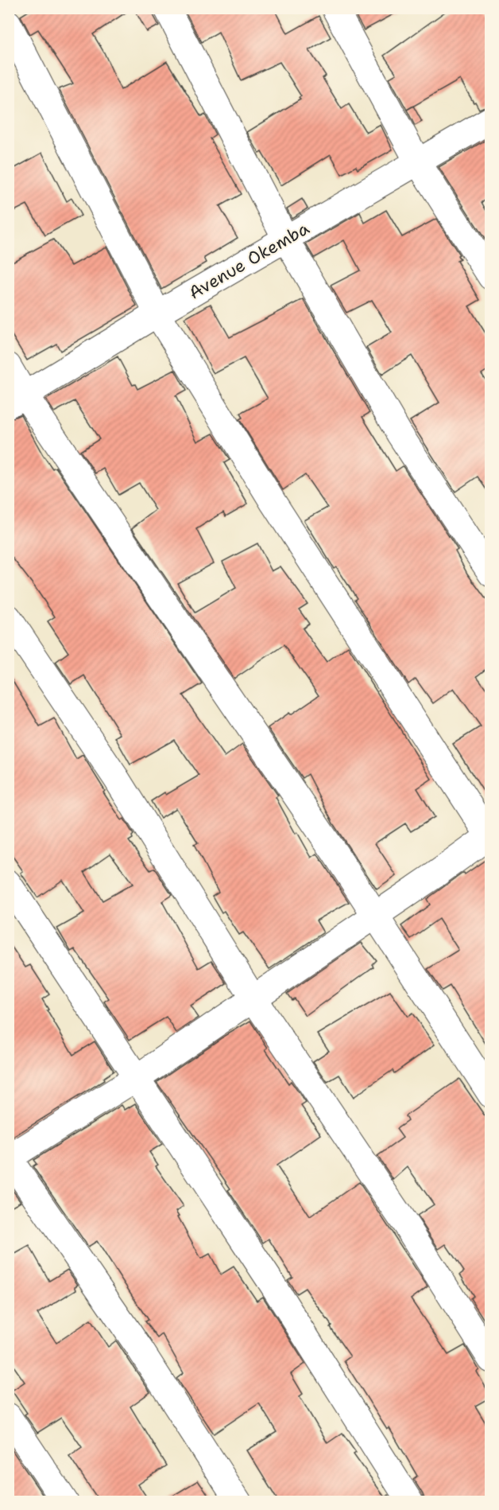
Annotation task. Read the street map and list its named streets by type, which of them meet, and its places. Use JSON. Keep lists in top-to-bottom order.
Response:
{
  "streets": {
    "street": ["Avenue Okemba"]
  }
}
